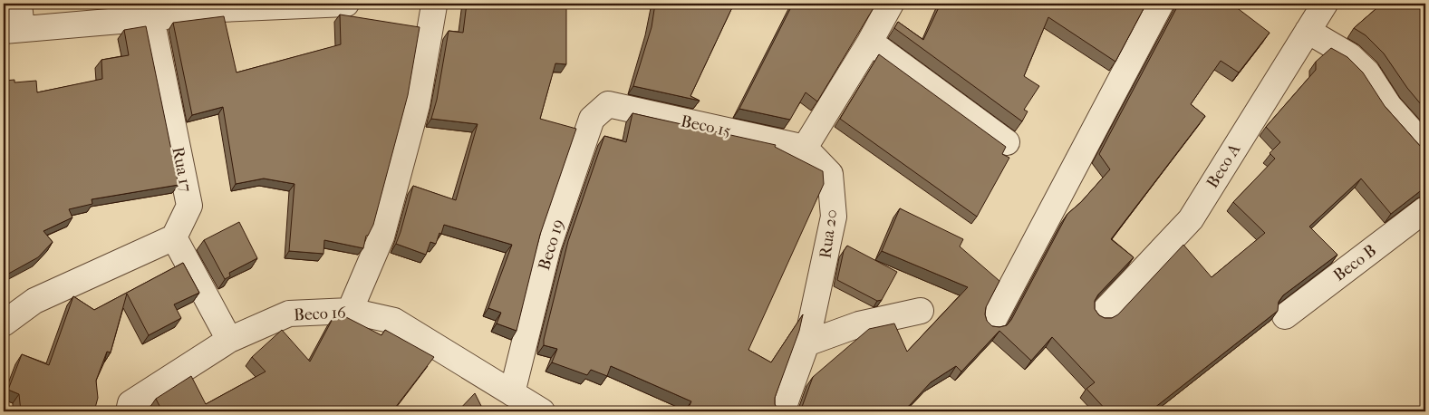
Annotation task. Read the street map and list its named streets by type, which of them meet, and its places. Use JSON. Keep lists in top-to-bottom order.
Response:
{
  "streets": {
    "lane": [
      "Beco 15",
      "Beco A",
      "Rua 17",
      "Rua 20",
      "Beco 19",
      "Beco B",
      "Beco 16"
    ]
  },
  "crossings": [
    ["Beco 15", "Rua 20"],
    ["Beco 15", "Beco 19"],
    ["Beco 19", "Beco 16"]
  ]
}
